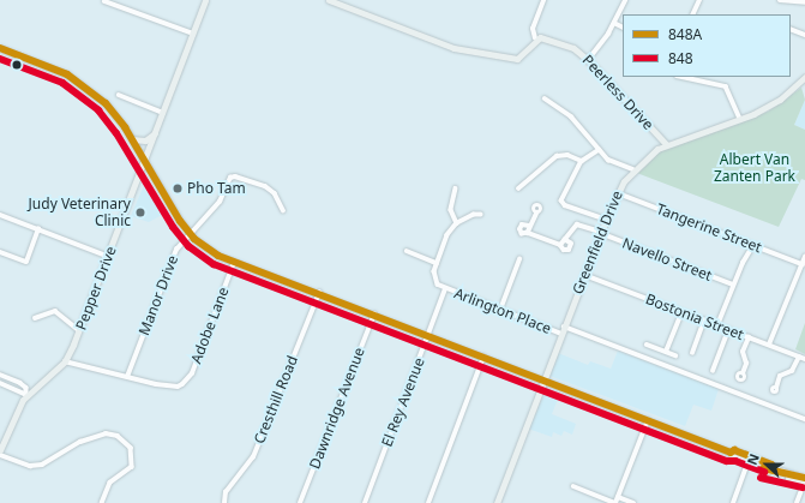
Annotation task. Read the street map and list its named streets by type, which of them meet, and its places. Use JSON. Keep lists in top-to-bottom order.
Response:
{
  "streets": {
    "main road": ["Peerless Drive", "Greenfield Drive", "Pepper Drive"],
    "street": [
      "Tangerine Street",
      "Navello Street",
      "Manor Drive",
      "Arlington Place",
      "Bostonia Street",
      "Adobe Lane",
      "Cresthill Road",
      "El Rey Avenue",
      "Dawnridge Avenue"
    ]
  },
  "crossings": [
    ["Peerless Drive", "Greenfield Drive"],
    ["Tangerine Street", "Greenfield Drive"],
    ["Greenfield Drive", "Navello Street"],
    ["Greenfield Drive", "Arlington Place"],
    ["Greenfield Drive", "Bostonia Street"],
    ["Manor Drive", "Adobe Lane"],
    ["Arlington Place", "El Rey Avenue"]
  ],
  "parks": ["Albert Van Zanten Park"],
  "places": ["Pho Tam", "Judy Veterinary Clinic"],
  "lines": ["transit line 848A", "transit line 848"],
  "legend": ["848A", "848"],
  "north": "left"
}
